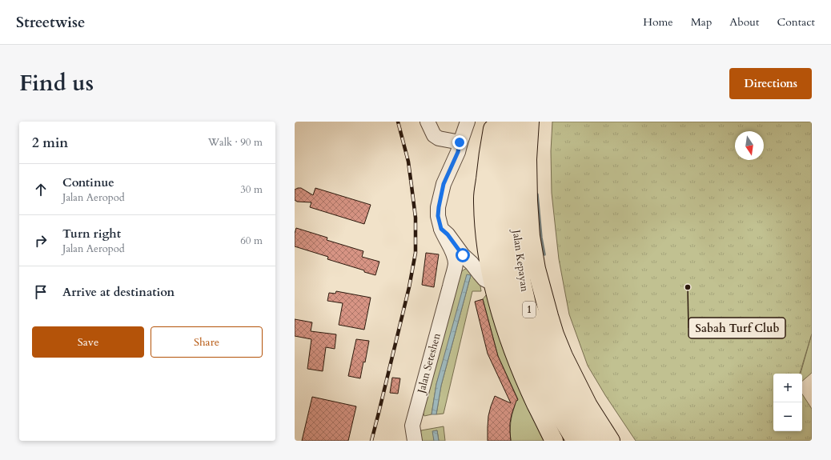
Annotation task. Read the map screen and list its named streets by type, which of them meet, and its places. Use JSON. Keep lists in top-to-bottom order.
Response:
{
  "streets": {
    "highway": ["Jalan Kepayan", "1"],
    "street": ["Jalan Seteshen"]
  },
  "places": ["Sabah Turf Club"],
  "north": "bottom",
  "page": {
    "header": "Streetwise",
    "nav": [
      "Home",
      "Map",
      "About",
      "Contact"
    ],
    "title": "Find us",
    "buttons": [
      "Directions",
      ["Save", "Share"]
    ],
    "heading": ["2 min", "Walk · 90 m"],
    "list": [
      ["Continue", "Jalan Aeropod", "30 m"],
      ["Turn right", "Jalan Aeropod", "60 m"],
      "Arrive at destination"
    ],
    "map_buttons": ["+", "−"]
  }
}
